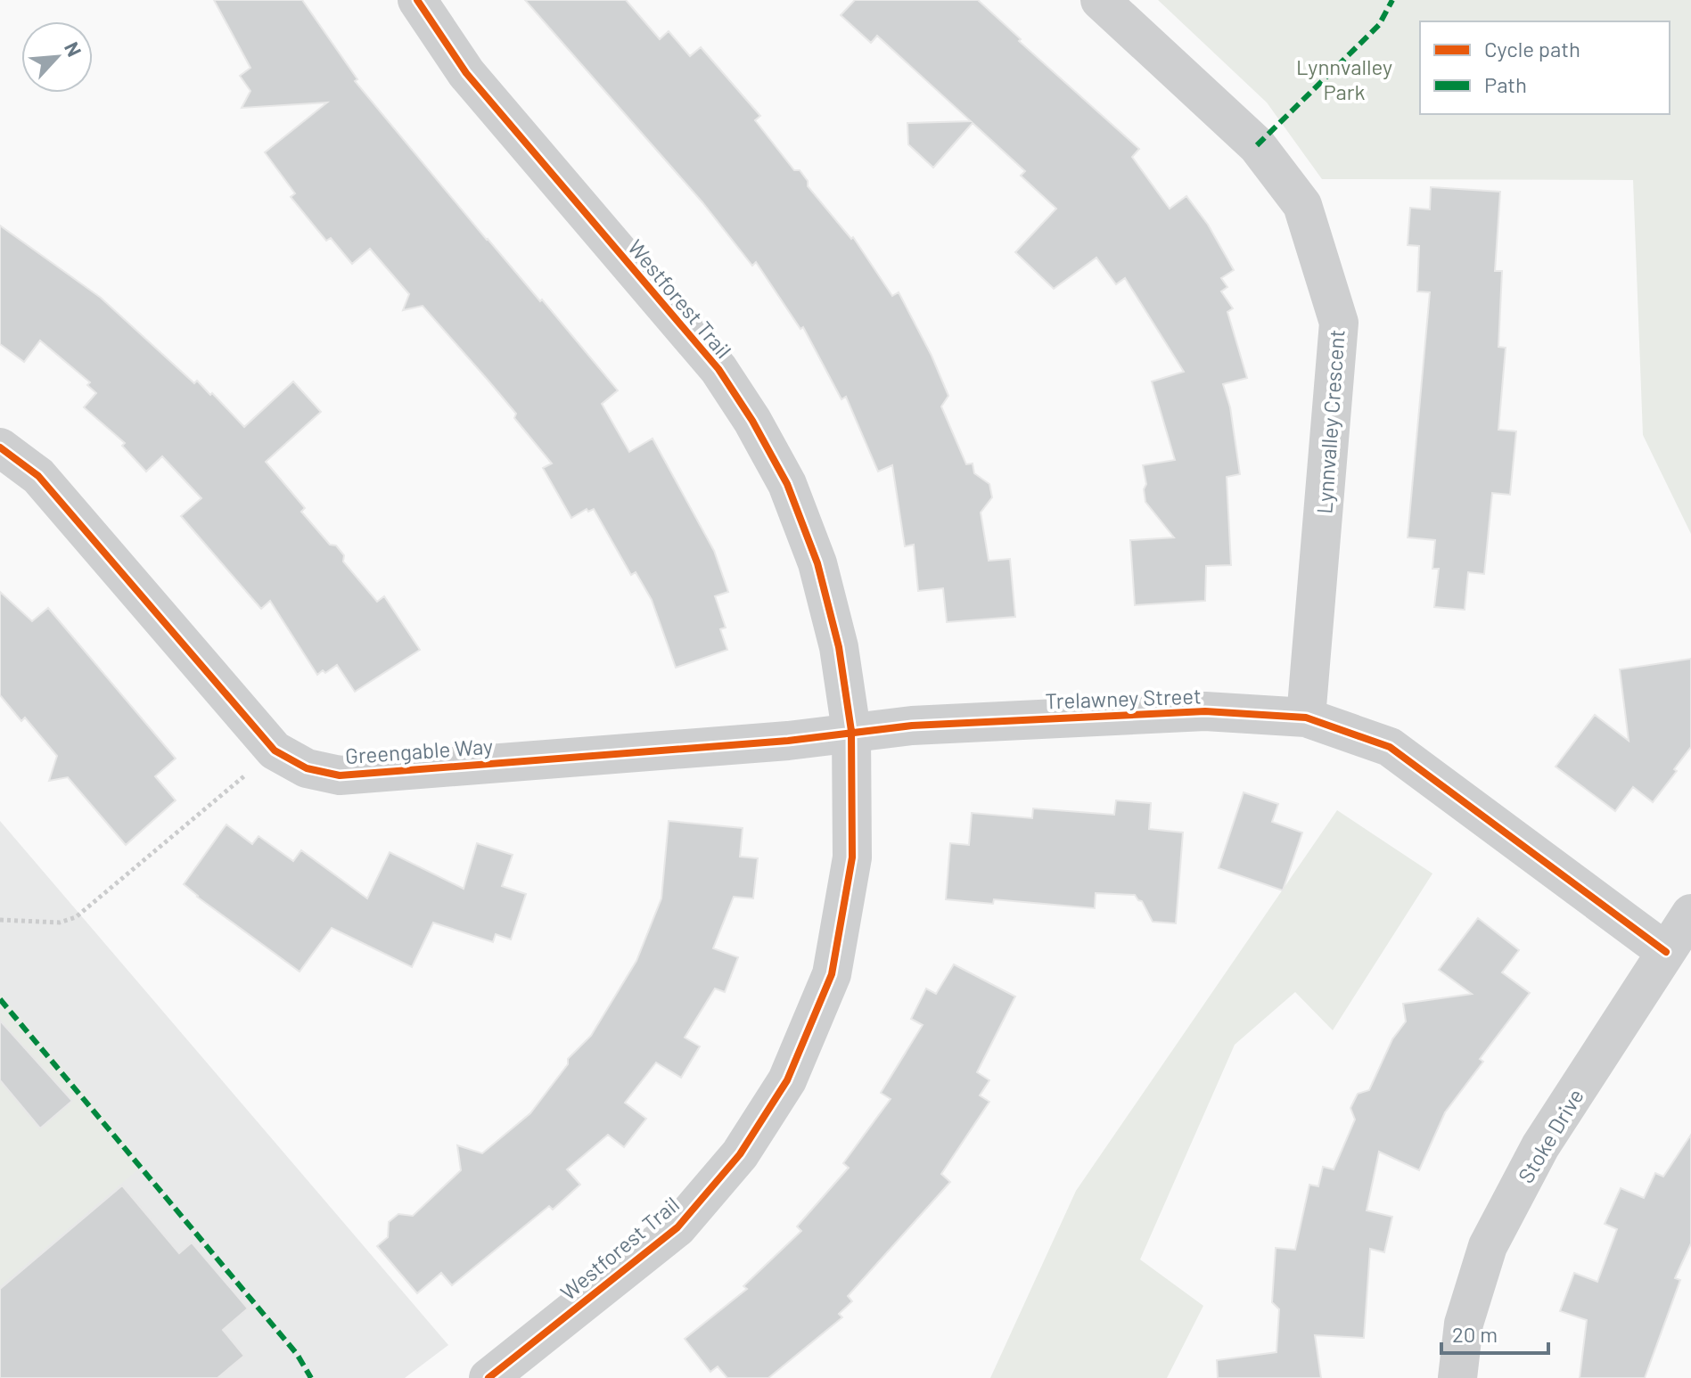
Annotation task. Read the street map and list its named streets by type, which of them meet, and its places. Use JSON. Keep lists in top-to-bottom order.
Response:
{
  "streets": {
    "street": [
      "Westforest Trail",
      "Lynnvalley Crescent",
      "Trelawney Street",
      "Greengable Way",
      "Stoke Drive"
    ]
  },
  "crossings": [
    ["Westforest Trail", "Trelawney Street"],
    ["Westforest Trail", "Greengable Way"],
    ["Lynnvalley Crescent", "Trelawney Street"],
    ["Trelawney Street", "Greengable Way"],
    ["Trelawney Street", "Stoke Drive"]
  ],
  "parks": ["Lynnvalley Park"],
  "legend": ["Cycle path", "Path"],
  "scale_bar": "20 m",
  "north": "top right"
}
